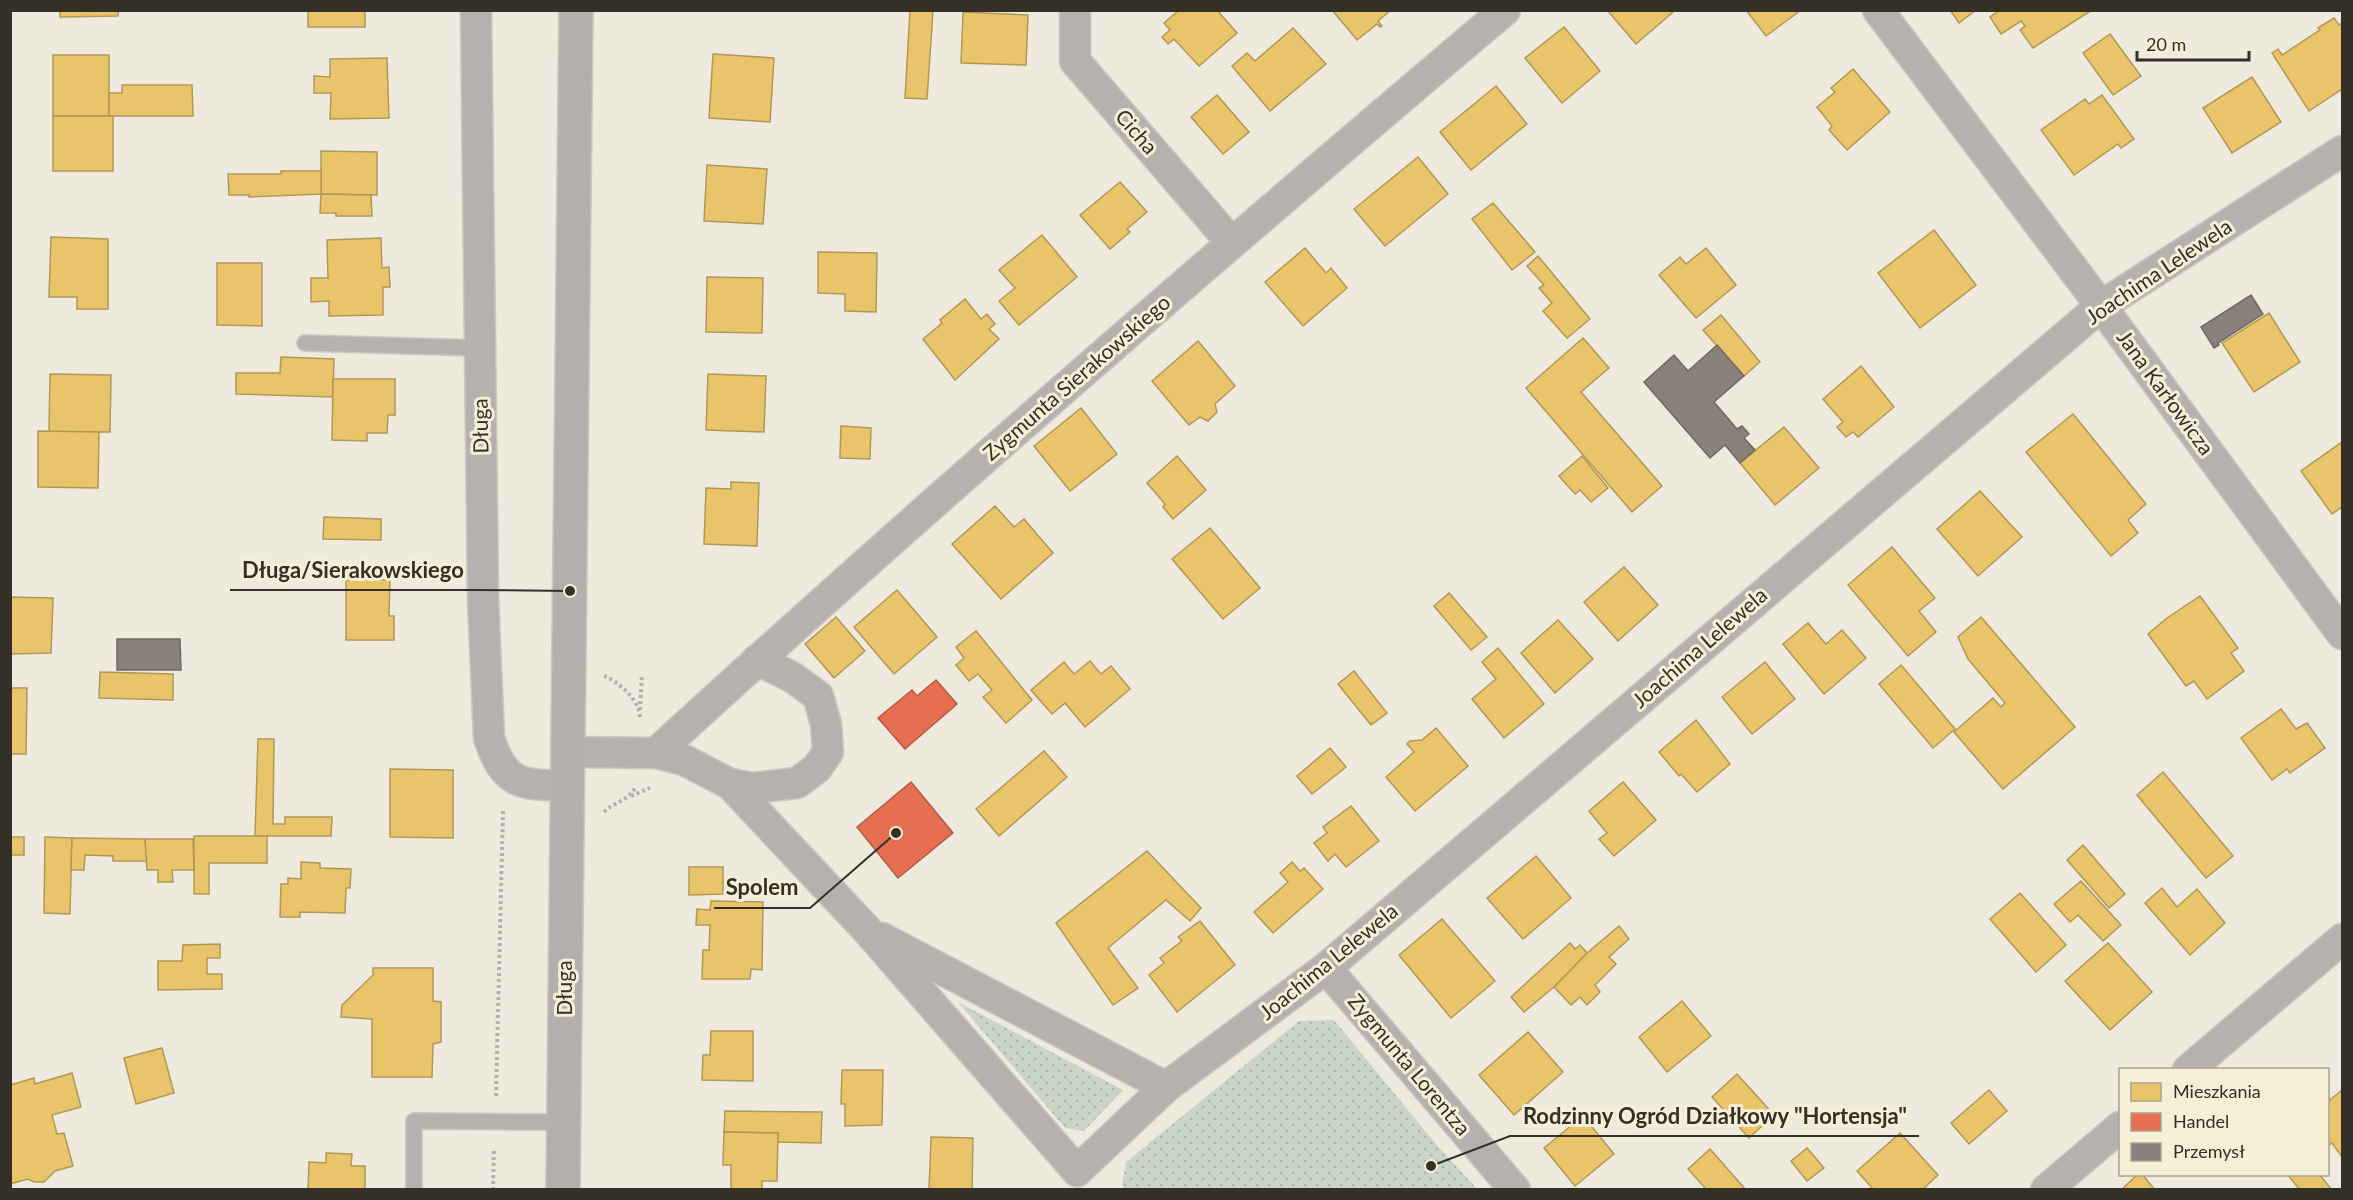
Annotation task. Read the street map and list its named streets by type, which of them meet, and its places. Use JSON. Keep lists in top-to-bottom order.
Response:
{
  "streets": {
    "main road": ["Długa"],
    "street": [
      "Cicha",
      "Joachima Lelewela",
      "Zygmunta Sierakowskiego",
      "Jana Karłowicza",
      "Zygmunta Lorentza"
    ]
  },
  "crossings": [
    ["Cicha", "Zygmunta Sierakowskiego"],
    ["Joachima Lelewela", "Jana Karłowicza"],
    ["Joachima Lelewela", "Zygmunta Lorentza"]
  ],
  "places": ["Długa/Sierakowskiego", "Spolem", "Rodzinny Ogród Działkowy \"Hortensja\""],
  "legend": ["Mieszkania", "Handel", "Przemysł"],
  "scale_bar": "20 m"
}
